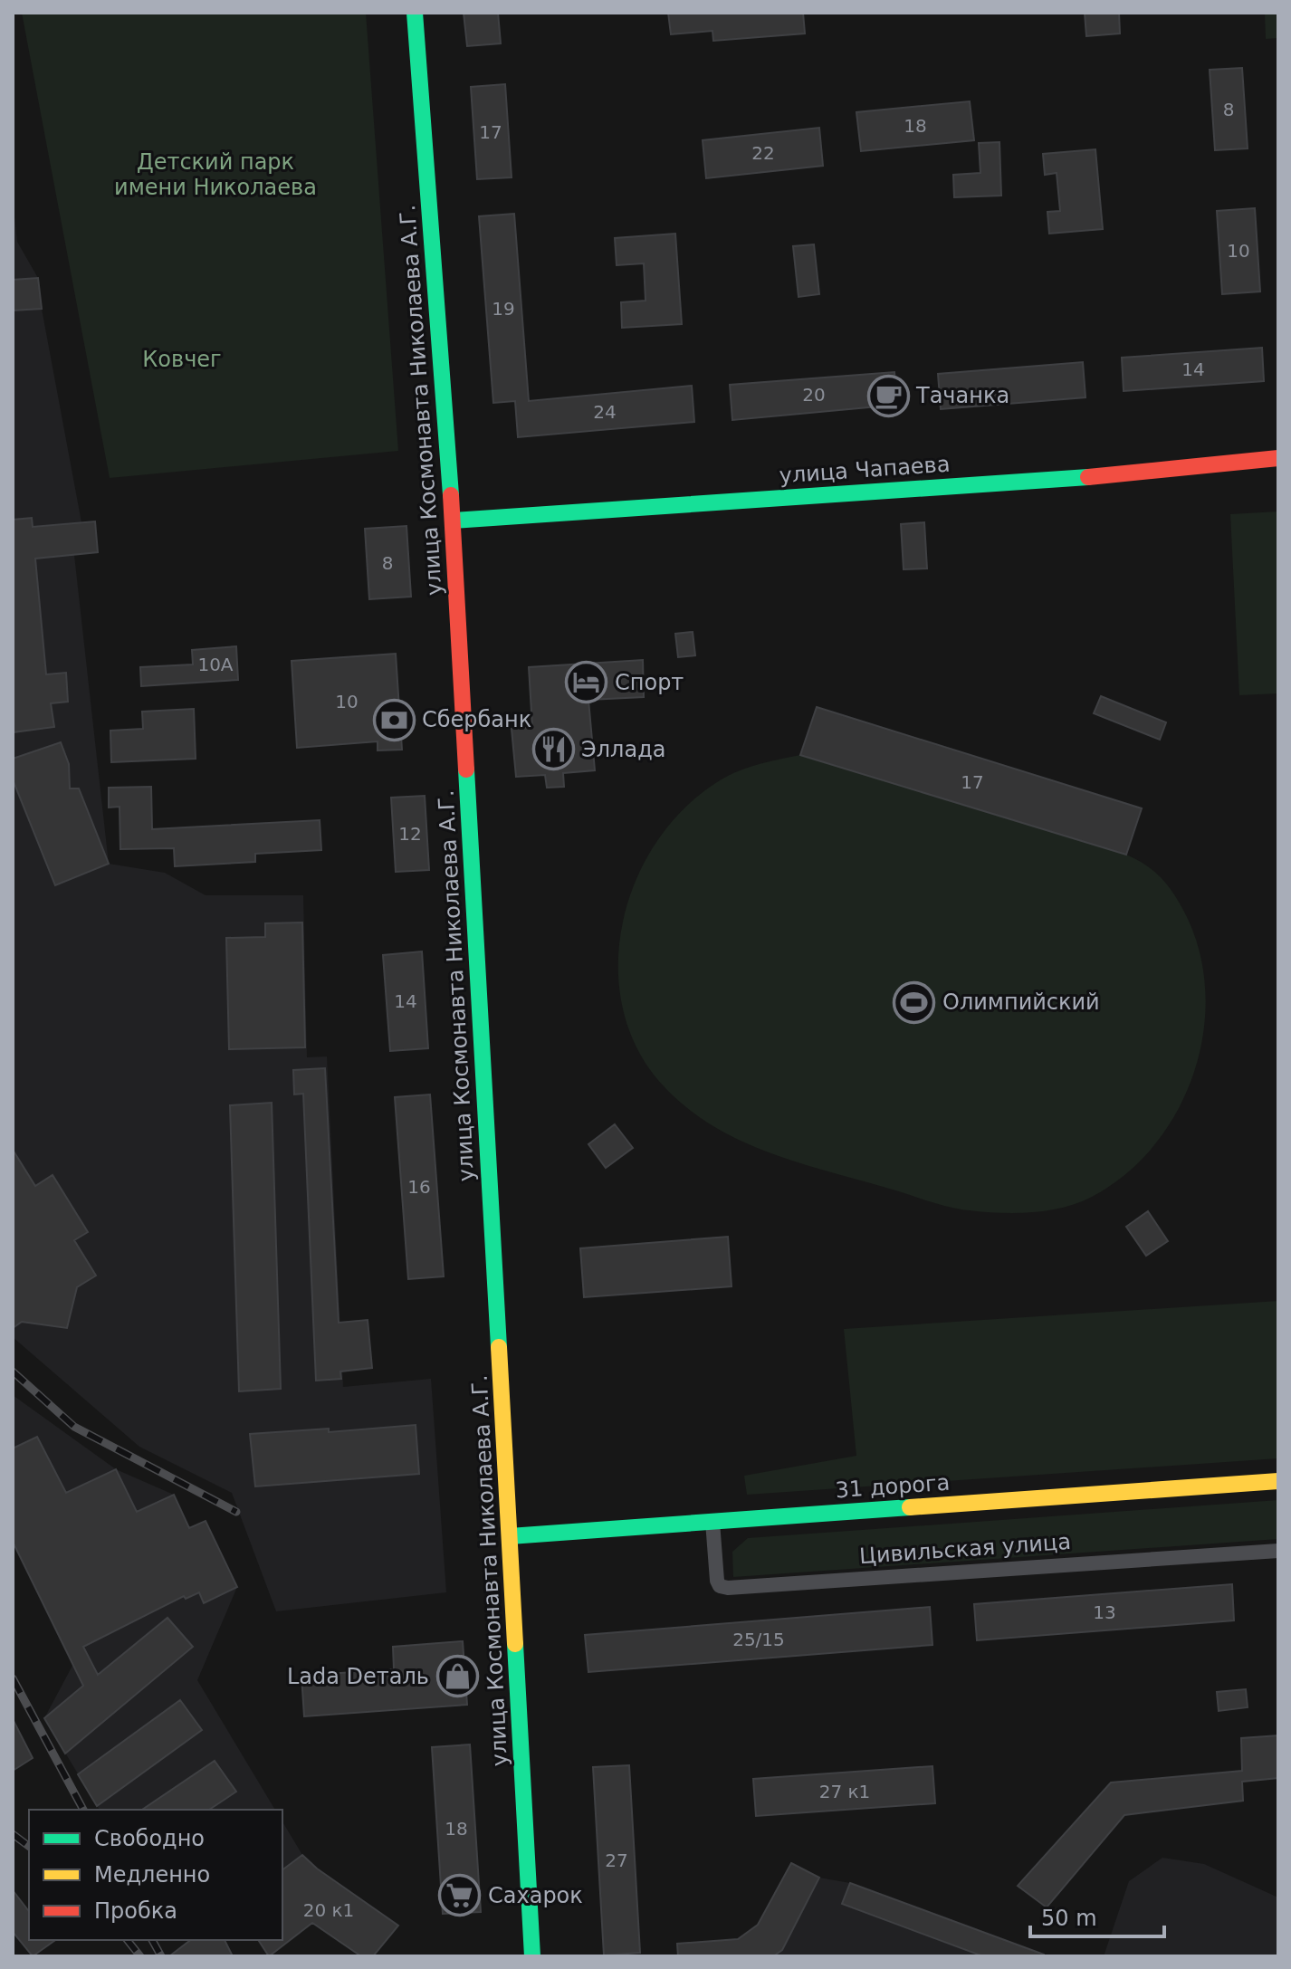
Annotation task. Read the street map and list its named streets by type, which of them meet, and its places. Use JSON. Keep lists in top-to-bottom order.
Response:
{
  "streets": {
    "street": [
      "улица Космонавта Николаева А.Г.",
      "улица Чапаева",
      "31 дорога",
      "Цивильская улица"
    ]
  },
  "crossings": [
    ["улица Космонавта Николаева А.Г.", "улица Чапаева"],
    ["улица Космонавта Николаева А.Г.", "31 дорога"],
    ["31 дорога", "Цивильская улица"]
  ],
  "parks": ["Детский парк имени Николаева", "Ковчег"],
  "places": {
    "cafe": ["Тачанка"],
    "hotel": ["Спорт"],
    "bank": ["Сбербанк"],
    "restaurant": ["Эллада"],
    "sports": ["Олимпийский"],
    "shop": ["Lada Dеталь"],
    "supermarket": ["Сахарок"]
  },
  "house_numbers": [
    "8",
    "18",
    "17",
    "22",
    "10",
    "19",
    "14",
    "20",
    "24",
    "8",
    "10А",
    "10",
    "17",
    "12",
    "14",
    "16",
    "13",
    "25/15",
    "27 к1",
    "18",
    "27",
    "20 к1"
  ],
  "legend": ["Свободно", "Медленно", "Пробка"],
  "scale_bar": "50 m"
}
